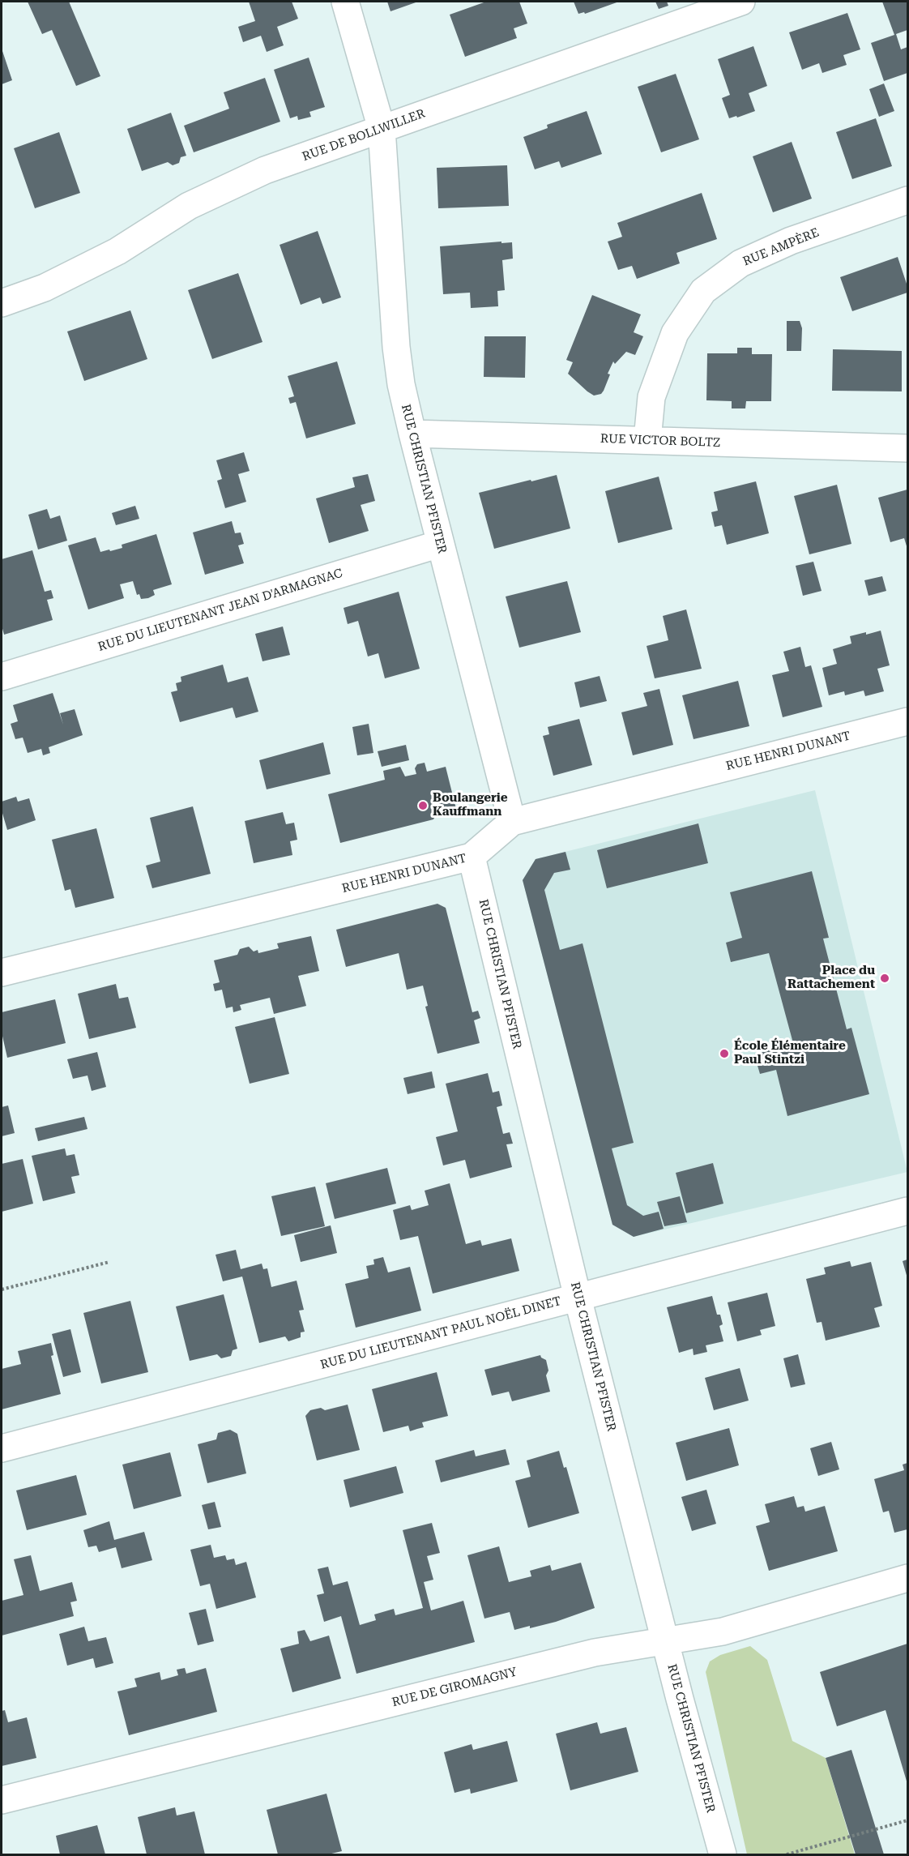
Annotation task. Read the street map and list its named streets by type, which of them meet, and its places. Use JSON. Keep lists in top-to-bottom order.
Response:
{
  "streets": {
    "street": [
      "RUE DE BOLLWILLER",
      "RUE AMPÈRE",
      "RUE VICTOR BOLTZ",
      "RUE CHRISTIAN PFISTER",
      "RUE DU LIEUTENANT JEAN D'ARMAGNAC",
      "RUE HENRI DUNANT",
      "RUE DU LIEUTENANT PAUL NOËL DINET",
      "RUE DE GIROMAGNY"
    ]
  },
  "crossings": [
    ["RUE DE BOLLWILLER", "RUE CHRISTIAN PFISTER"],
    ["RUE AMPÈRE", "RUE VICTOR BOLTZ"],
    ["RUE VICTOR BOLTZ", "RUE CHRISTIAN PFISTER"],
    ["RUE CHRISTIAN PFISTER", "RUE DU LIEUTENANT JEAN D'ARMAGNAC"],
    ["RUE CHRISTIAN PFISTER", "RUE HENRI DUNANT"],
    ["RUE CHRISTIAN PFISTER", "RUE DU LIEUTENANT PAUL NOËL DINET"],
    ["RUE CHRISTIAN PFISTER", "RUE DE GIROMAGNY"]
  ],
  "places": ["Boulangerie Kauffmann", "Place du Rattachement", "École Élémentaire Paul Stintzi"]
}
